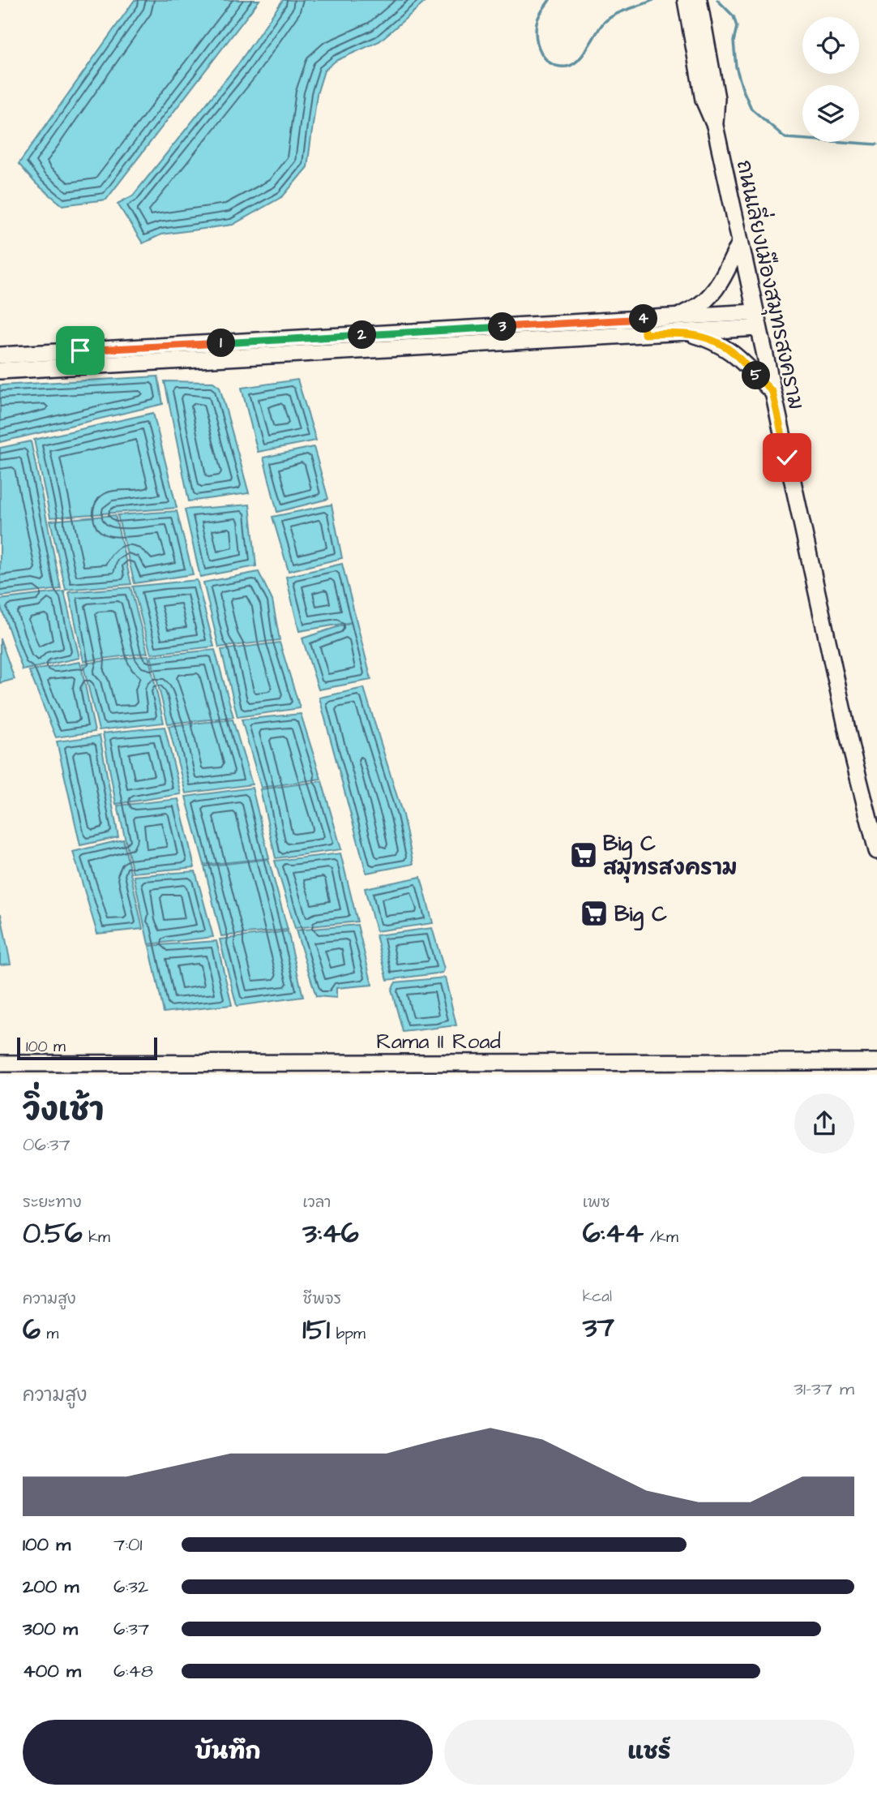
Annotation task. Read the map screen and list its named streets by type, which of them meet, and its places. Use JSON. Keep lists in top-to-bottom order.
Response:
{
  "streets": {
    "main road": ["ถนนเลี่ยงเมืองสมุทรสงคราม", "Rama II Road"]
  },
  "places": {
    "supermarket": ["Big C สมุทรสงคราม", "Big C"]
  },
  "scale_bar": "100 m",
  "page": {
    "pins": [
      "4",
      "3",
      "2",
      "1",
      "5"
    ],
    "scale": "100 m",
    "heading": ["วิ่งเช้า", "06:37"],
    "stats": [
      ["ระยะทาง", "0.56 km"],
      ["เวลา", "3:46"],
      ["เพซ", "6:44 /km"],
      ["ความสูง", "6 m"],
      ["ชีพจร", "151 bpm"],
      ["kcal", "37"]
    ],
    "chart": ["ความสูง", "31–37 m"],
    "list": [
      {
        "name": "100 m",
        "note": "7:01"
      },
      {
        "name": "200 m",
        "note": "6:32"
      },
      {
        "name": "300 m",
        "note": "6:37"
      },
      {
        "name": "400 m",
        "note": "6:48"
      }
    ],
    "buttons": ["บันทึก", "แชร์"]
  }
}
